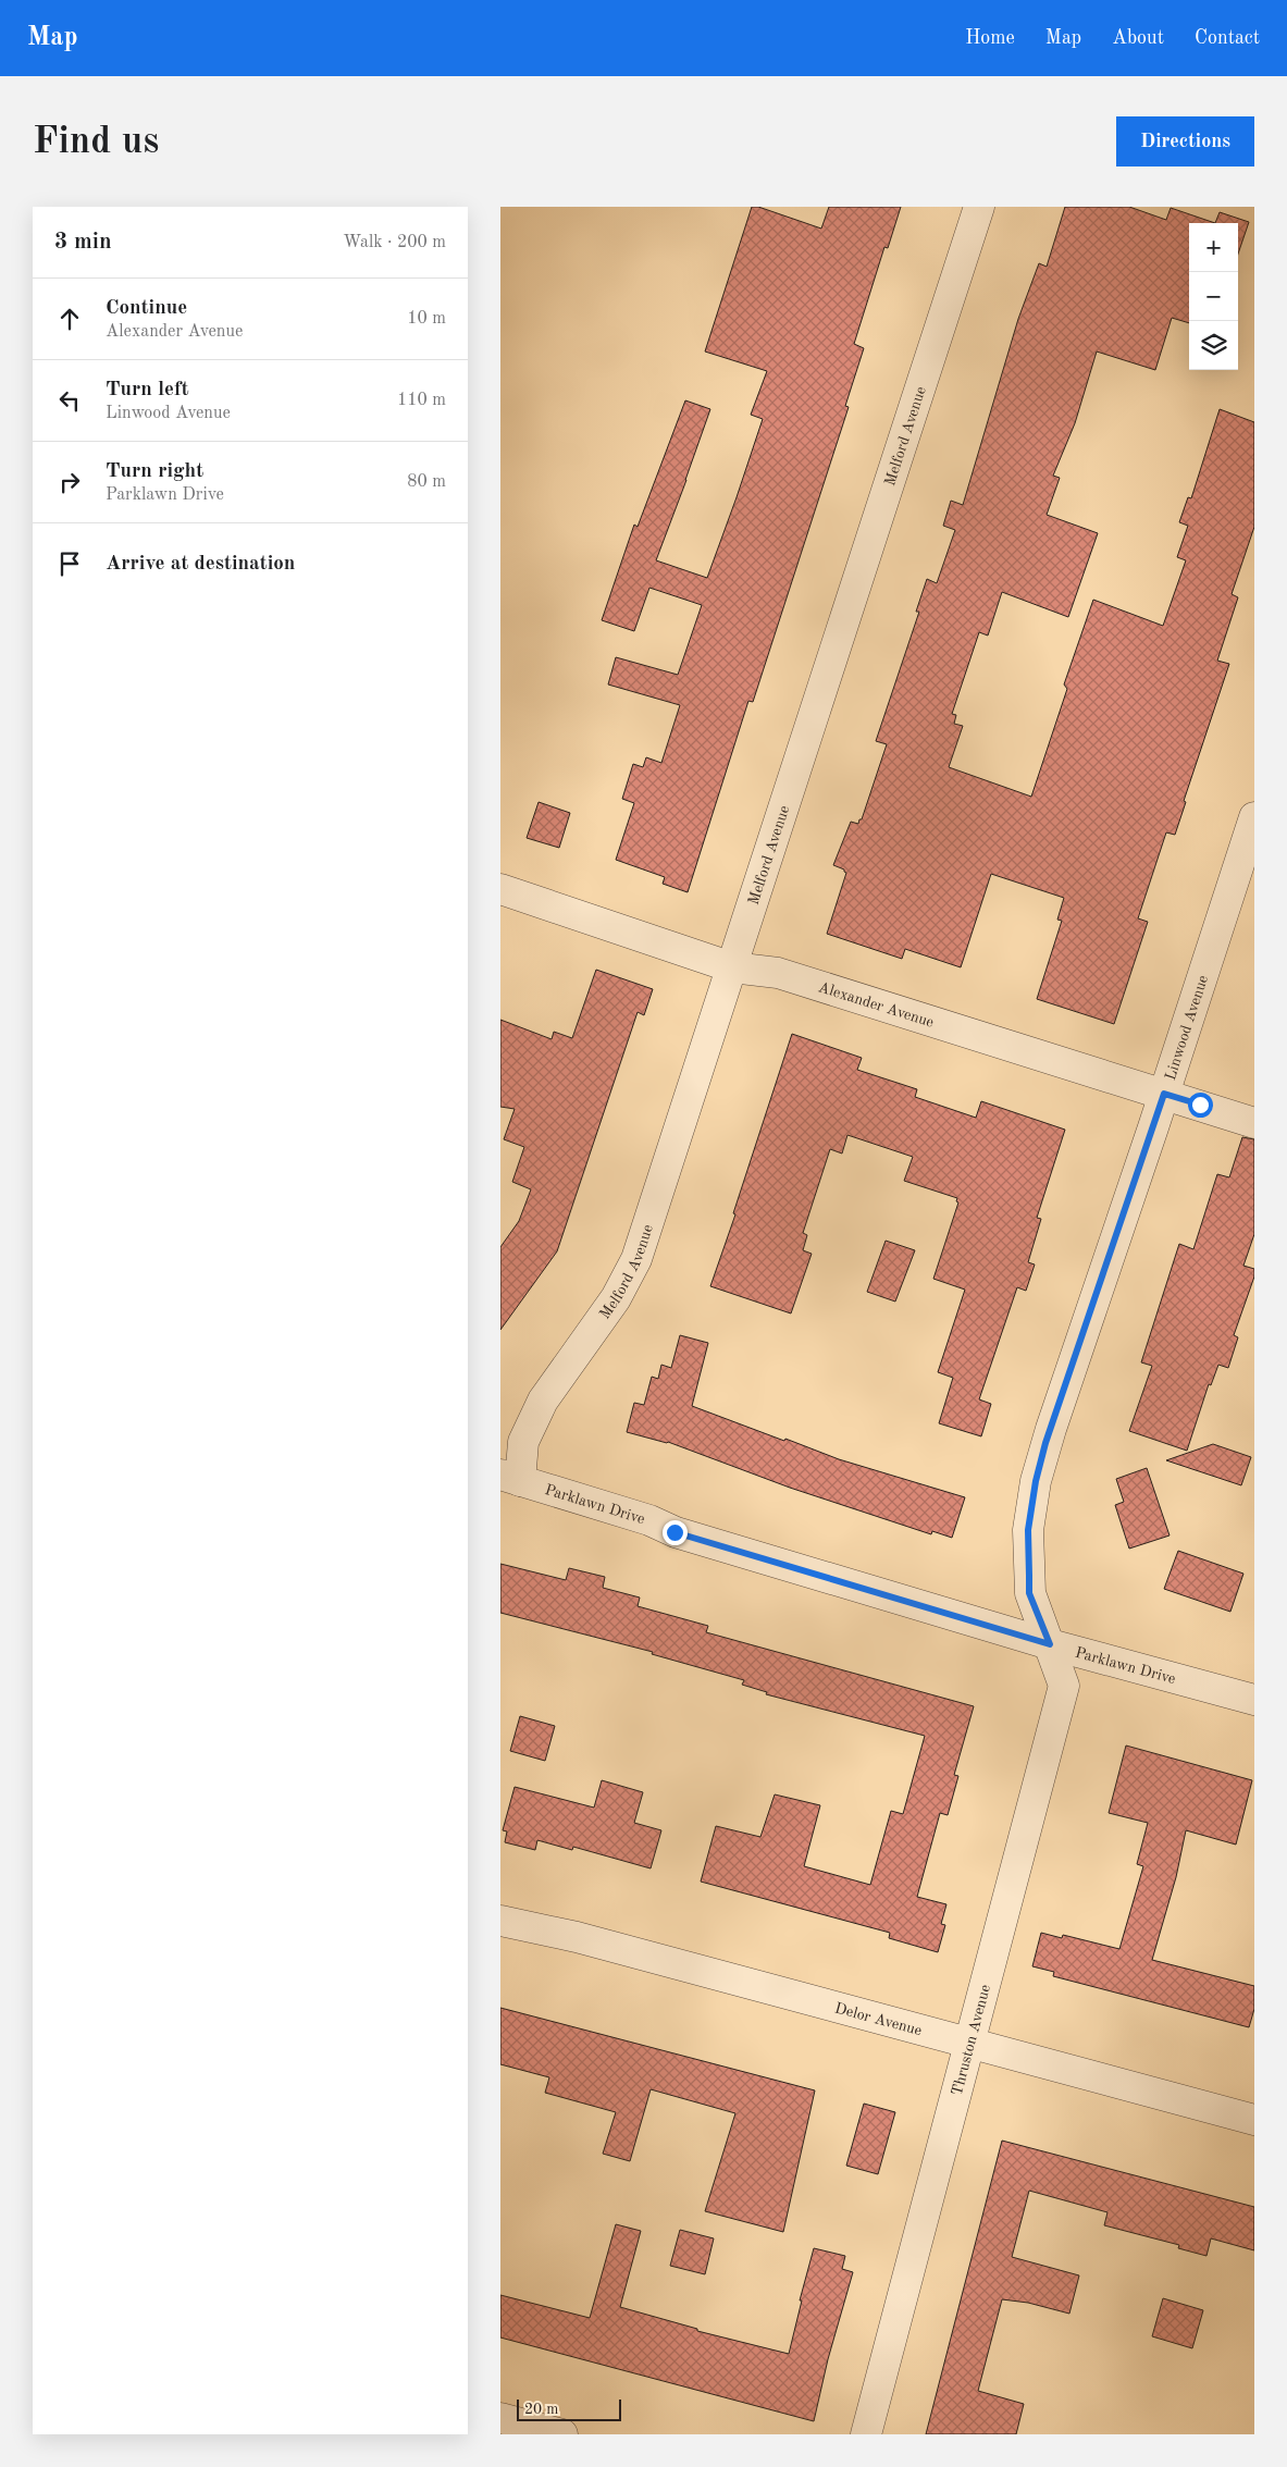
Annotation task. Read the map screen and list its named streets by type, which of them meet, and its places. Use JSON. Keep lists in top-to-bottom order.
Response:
{
  "streets": {
    "street": [
      "Melford Avenue",
      "Alexander Avenue",
      "Linwood Avenue",
      "Parklawn Drive",
      "Delor Avenue",
      "Thruston Avenue"
    ]
  },
  "crossings": [
    ["Melford Avenue", "Alexander Avenue"],
    ["Melford Avenue", "Parklawn Drive"],
    ["Alexander Avenue", "Linwood Avenue"],
    ["Linwood Avenue", "Parklawn Drive"],
    ["Linwood Avenue", "Thruston Avenue"],
    ["Parklawn Drive", "Thruston Avenue"],
    ["Delor Avenue", "Thruston Avenue"]
  ],
  "scale_bar": "20 m",
  "page": {
    "header": "Map",
    "nav": [
      "Home",
      "Map",
      "About",
      "Contact"
    ],
    "buttons": "Directions",
    "title": "Find us",
    "heading": ["3 min", "Walk · 200 m"],
    "map_buttons": ["+", "−"],
    "list": [
      ["Continue", "Alexander Avenue", "10 m"],
      ["Turn left", "Linwood Avenue", "110 m"],
      ["Turn right", "Parklawn Drive", "80 m"],
      "Arrive at destination"
    ],
    "scale": "20 m"
  }
}
